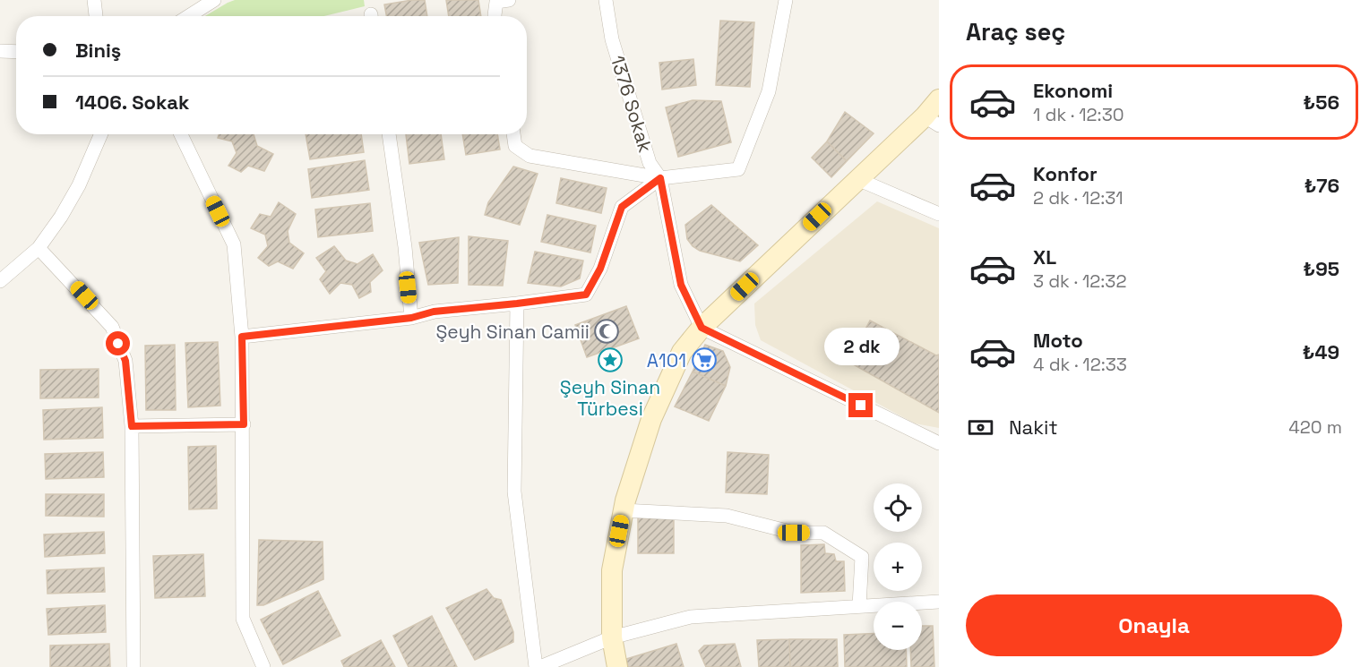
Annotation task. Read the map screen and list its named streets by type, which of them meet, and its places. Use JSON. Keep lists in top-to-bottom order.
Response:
{
  "streets": {
    "street": ["1376 Sokak"]
  },
  "places": {
    "mosque": ["Şeyh Sinan Camii"],
    "place": ["Şeyh Sinan Türbesi"],
    "supermarket": ["A101"]
  },
  "page": {
    "heading": "Araç seç",
    "banner": ["Biniş", "1406. Sokak"],
    "list": [
      {
        "name": "Ekonomi",
        "note": "1 dk · 12:30",
        "value": "₺56"
      },
      {
        "name": "Konfor",
        "note": "2 dk · 12:31",
        "value": "₺76"
      },
      {
        "name": "XL",
        "note": "3 dk · 12:32",
        "value": "₺95"
      },
      {
        "name": "Moto",
        "note": "4 dk · 12:33",
        "value": "₺49"
      }
    ],
    "bubble": "2 dk",
    "pay": ["Nakit", "420 m"],
    "map_buttons": ["+", "−"],
    "buttons": "Onayla"
  }
}
